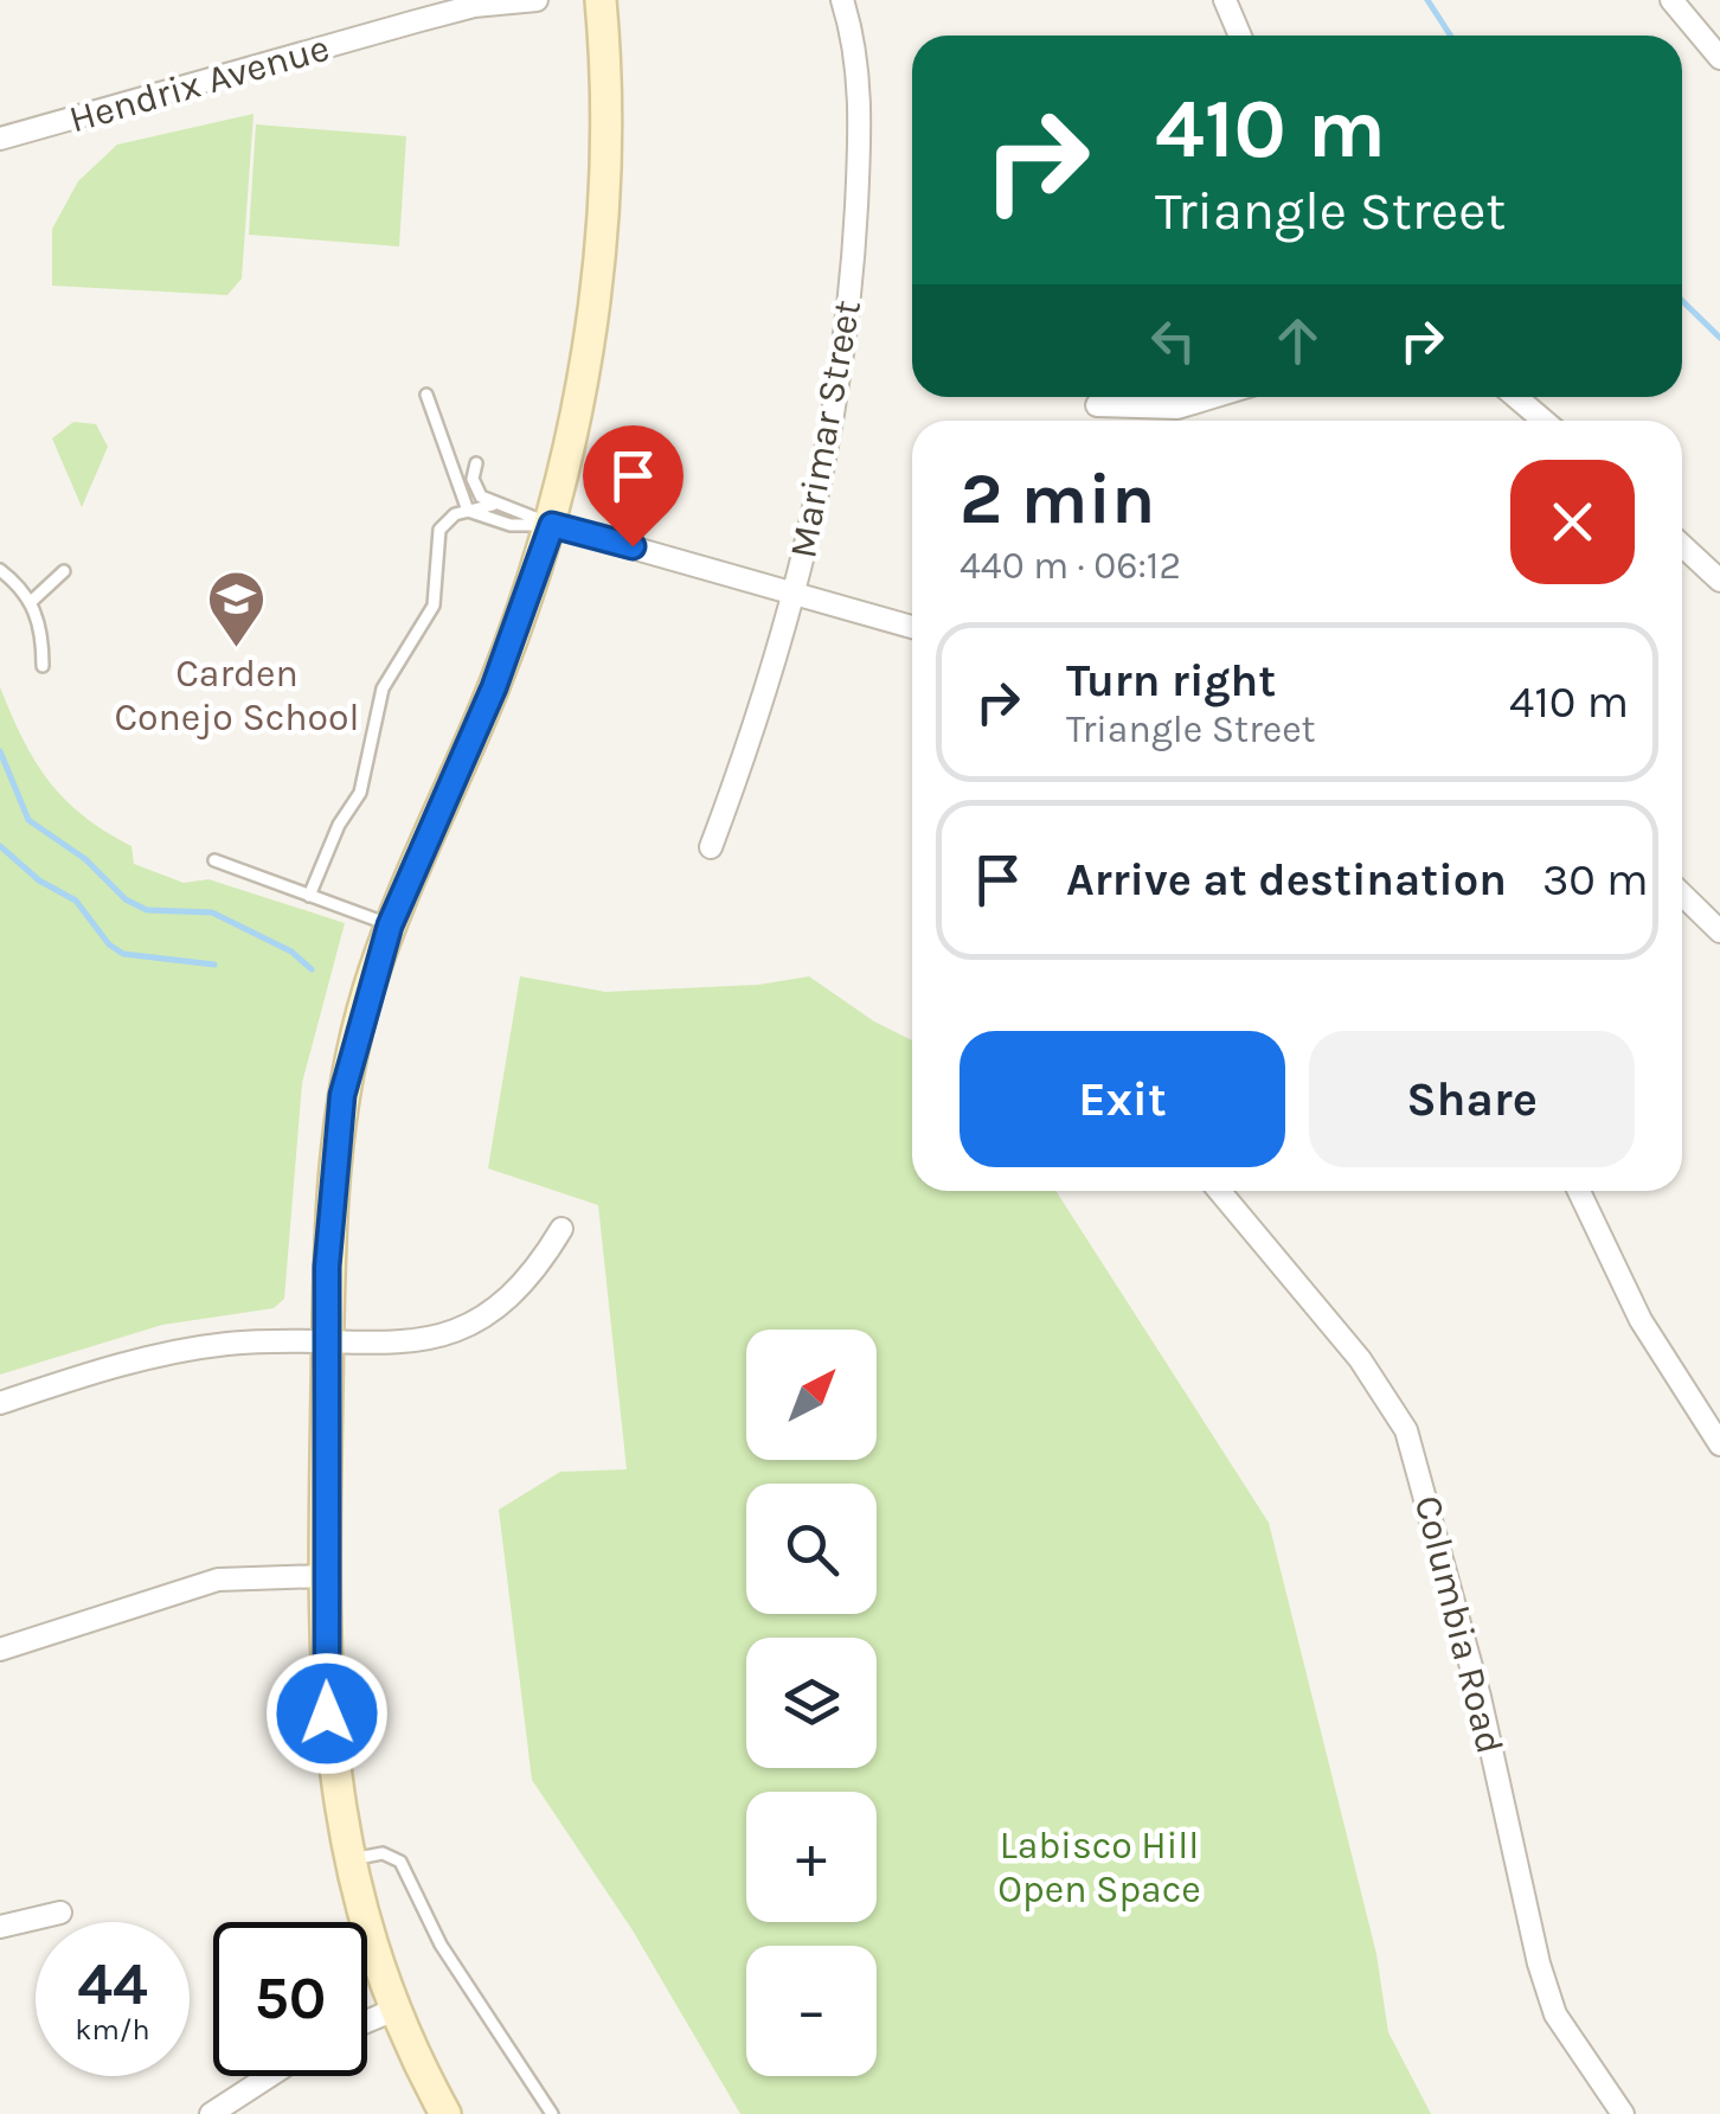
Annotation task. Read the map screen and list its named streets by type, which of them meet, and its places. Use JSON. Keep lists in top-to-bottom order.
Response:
{
  "streets": {
    "street": ["Hendrix Avenue", "Marimar Street", "Columbia Road"]
  },
  "parks": ["Labisco Hill Open Space"],
  "places": {
    "school or university": ["Carden Conejo School"]
  },
  "north": "top right",
  "page": {
    "turn": ["410 m", "Triangle Street"],
    "heading": ["2 min", "440 m · 06:12"],
    "list": [
      {
        "name": "Turn right",
        "note": "Triangle Street",
        "value": "410 m"
      },
      {
        "name": "Arrive at destination",
        "value": "30 m"
      }
    ],
    "buttons": ["Exit", "Share"],
    "map_buttons": ["+", "−"],
    "speed": "44 km/h",
    "limit": "50"
  }
}
